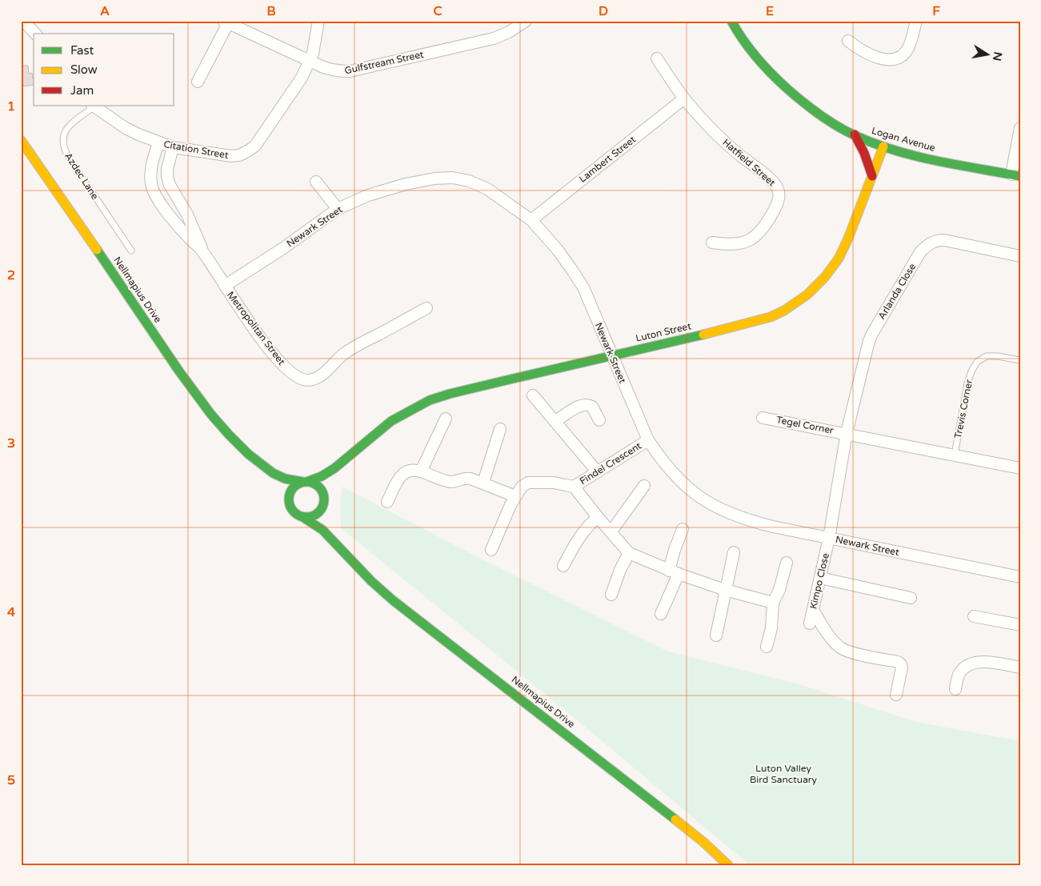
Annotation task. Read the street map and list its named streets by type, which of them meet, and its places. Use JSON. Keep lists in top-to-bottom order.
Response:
{
  "streets": {
    "main road": ["Logan Avenue", "Nellmapius Drive", "Luton Street"],
    "street": [
      "Gulfstream Street",
      "Citation Street",
      "Lambert Street",
      "Hatfield Street",
      "Newark Street",
      "Arlanda Close",
      "Metropolitan Street",
      "Tegel Corner",
      "Findel Crescent",
      "Kimpo Close"
    ],
    "lane": ["Azdec Lane", "Trevis Corner"]
  },
  "crossings": [
    ["Gulfstream Street", "Citation Street"],
    ["Logan Avenue", "Luton Street"],
    ["Citation Street", "Azdec Lane"],
    ["Citation Street", "Metropolitan Street"],
    ["Lambert Street", "Hatfield Street"],
    ["Lambert Street", "Newark Street"],
    ["Newark Street", "Arlanda Close"],
    ["Newark Street", "Metropolitan Street"],
    ["Newark Street", "Luton Street"],
    ["Newark Street", "Findel Crescent"],
    ["Newark Street", "Kimpo Close"],
    ["Nellmapius Drive", "Luton Street"],
    ["Arlanda Close", "Tegel Corner"],
    ["Arlanda Close", "Kimpo Close"]
  ],
  "parks": ["Luton Valley Bird Sanctuary"],
  "legend": ["Fast", "Slow", "Jam"],
  "north": "right",
  "grid": {
    "columns": [
      "A",
      "B",
      "C",
      "D",
      "E",
      "F"
    ],
    "rows": [
      "1",
      "2",
      "3",
      "4",
      "5"
    ]
  }
}
